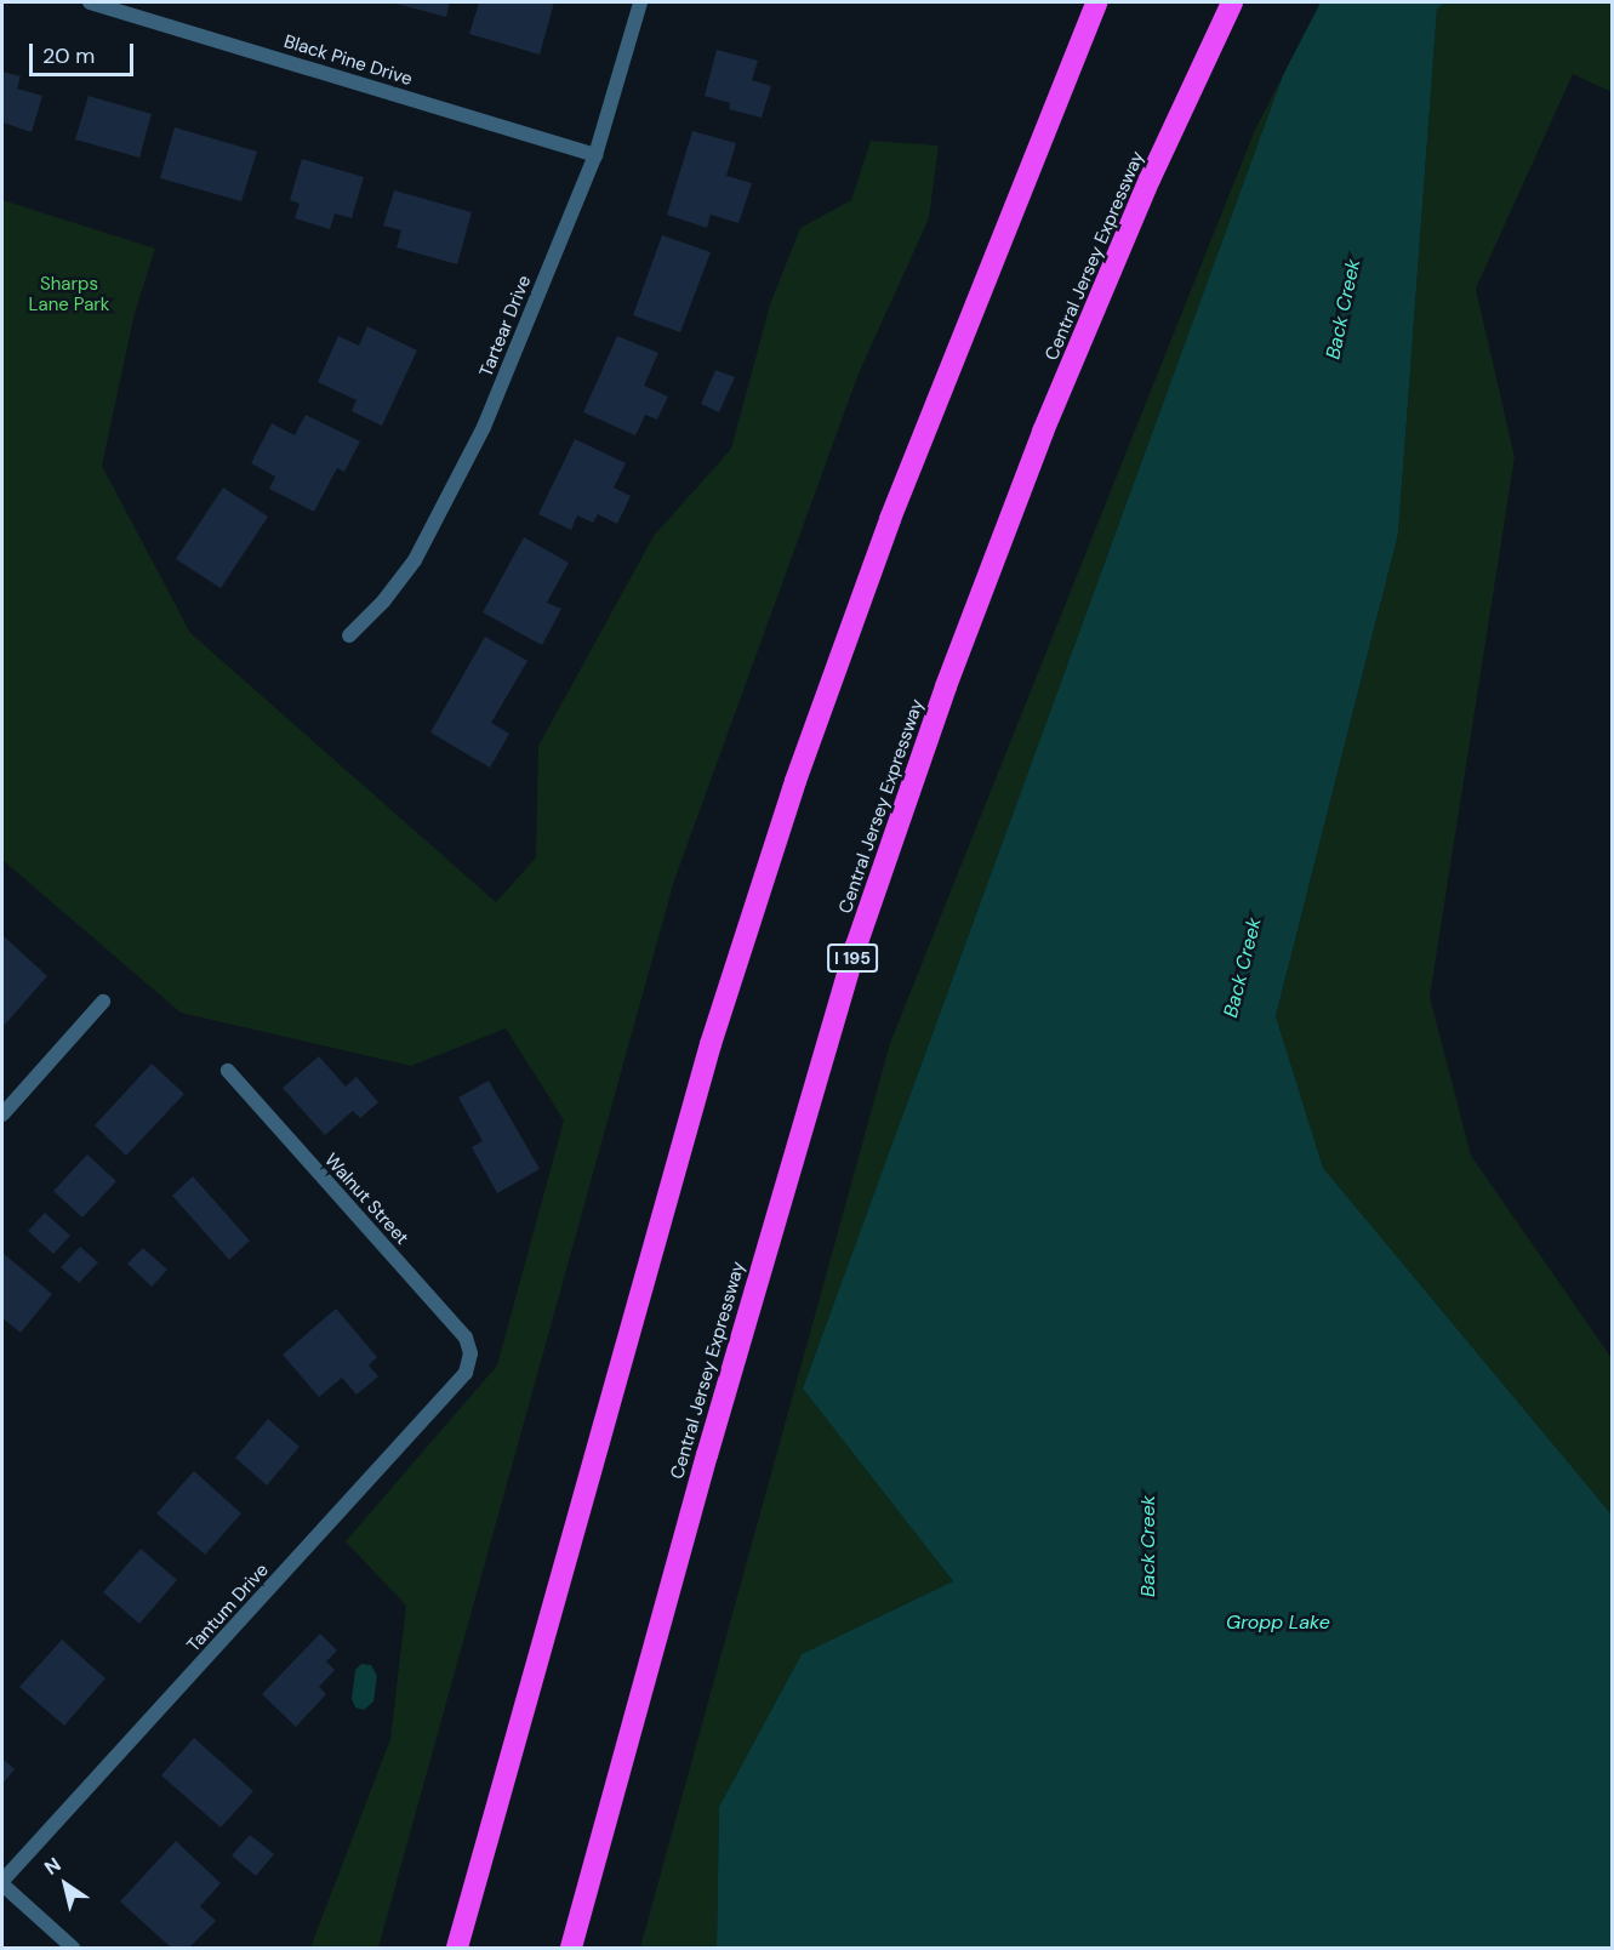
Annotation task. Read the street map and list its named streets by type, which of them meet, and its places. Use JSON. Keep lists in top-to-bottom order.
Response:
{
  "streets": {
    "highway": ["Central Jersey Expressway", "I 195"],
    "street": [
      "Black Pine Drive",
      "Tartear Drive",
      "Walnut Street",
      "Tantum Drive"
    ]
  },
  "crossings": [
    ["Black Pine Drive", "Tartear Drive"],
    ["Walnut Street", "Tantum Drive"]
  ],
  "water": ["Back Creek", "Gropp Lake"],
  "parks": ["Sharps Lane Park"],
  "scale_bar": "20 m",
  "north": "top left"
}
